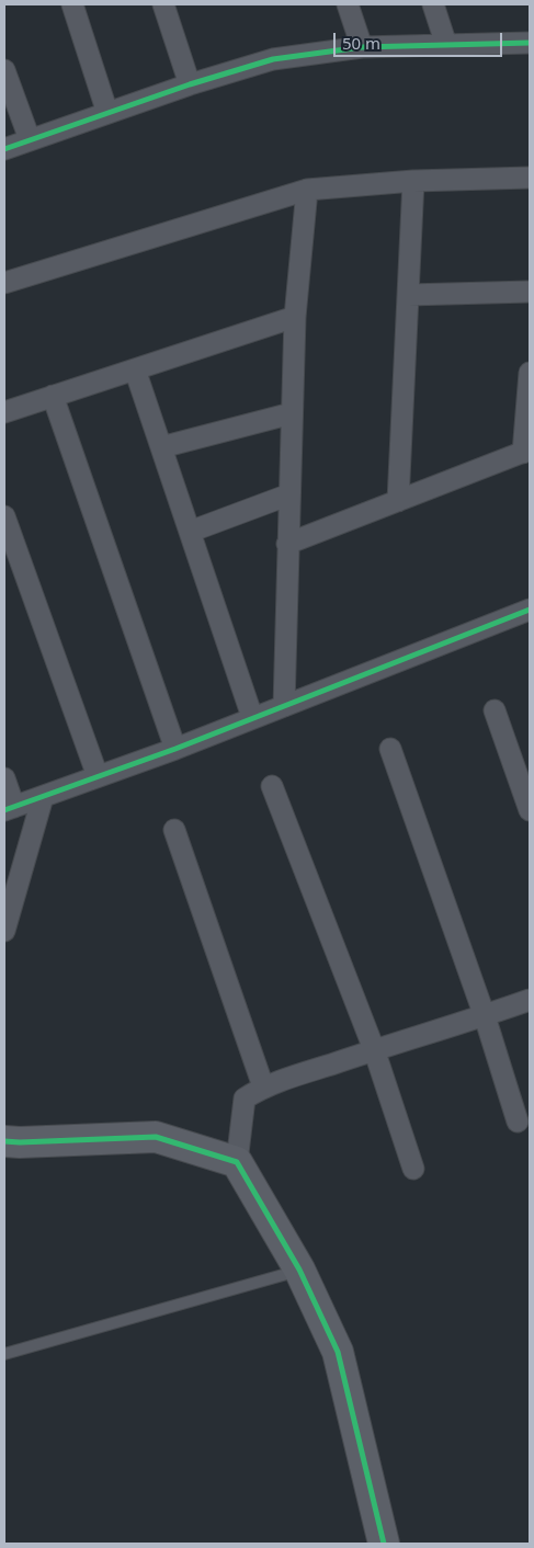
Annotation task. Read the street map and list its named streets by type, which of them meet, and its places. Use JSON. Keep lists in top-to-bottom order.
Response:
{
  "scale_bar": "50 m"
}
